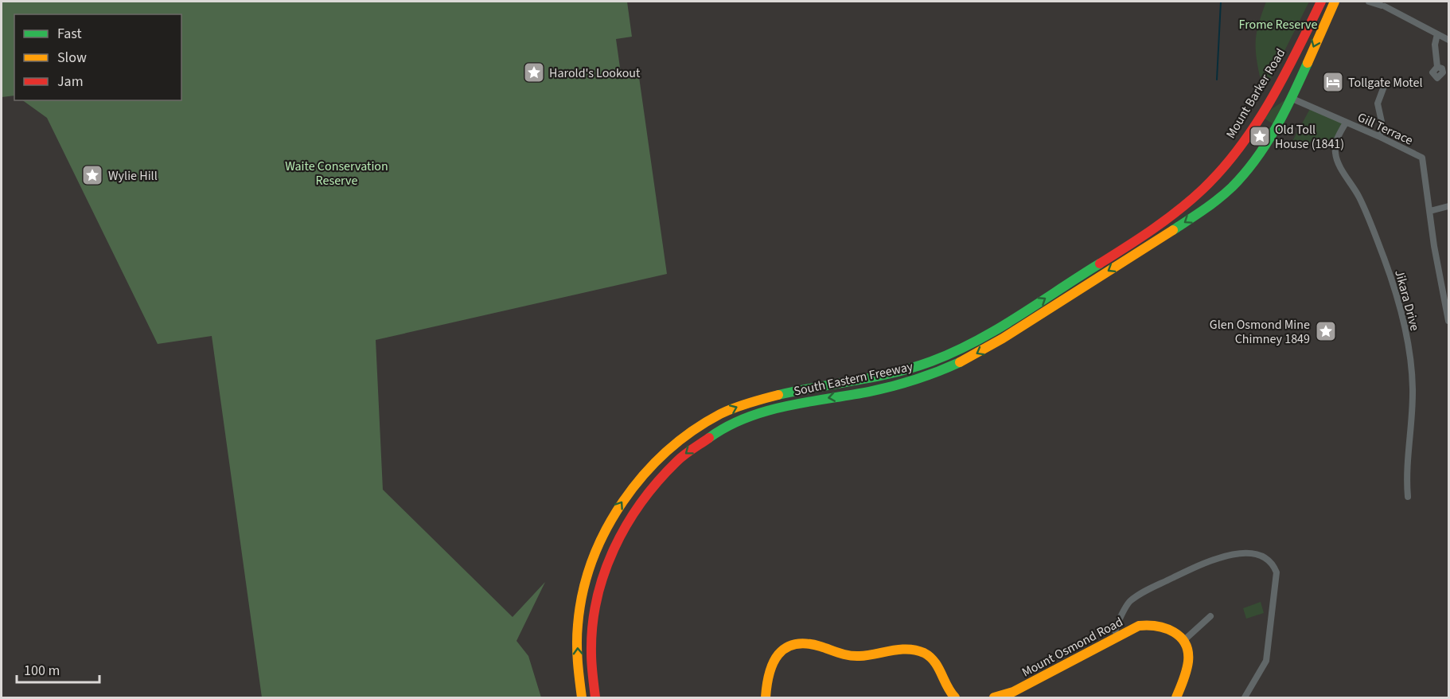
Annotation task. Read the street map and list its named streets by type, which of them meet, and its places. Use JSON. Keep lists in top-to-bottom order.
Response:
{
  "streets": {
    "main road": ["Mount Barker Road", "South Eastern Freeway", "Mount Osmond Road"],
    "street": ["Gill Terrace", "Jikara Drive"]
  },
  "crossings": [
    ["Mount Barker Road", "South Eastern Freeway"],
    ["Gill Terrace", "Jikara Drive"]
  ],
  "parks": ["Frome Reserve", "Waite Conservation Reserve"],
  "places": {
    "place": [
      "Harold's Lookout",
      "Old Toll House (1841)",
      "Wylie Hill",
      "Glen Osmond Mine Chimney 1849"
    ],
    "hotel": ["Tollgate Motel"]
  },
  "legend": ["Fast", "Slow", "Jam"],
  "scale_bar": "100 m"
}
